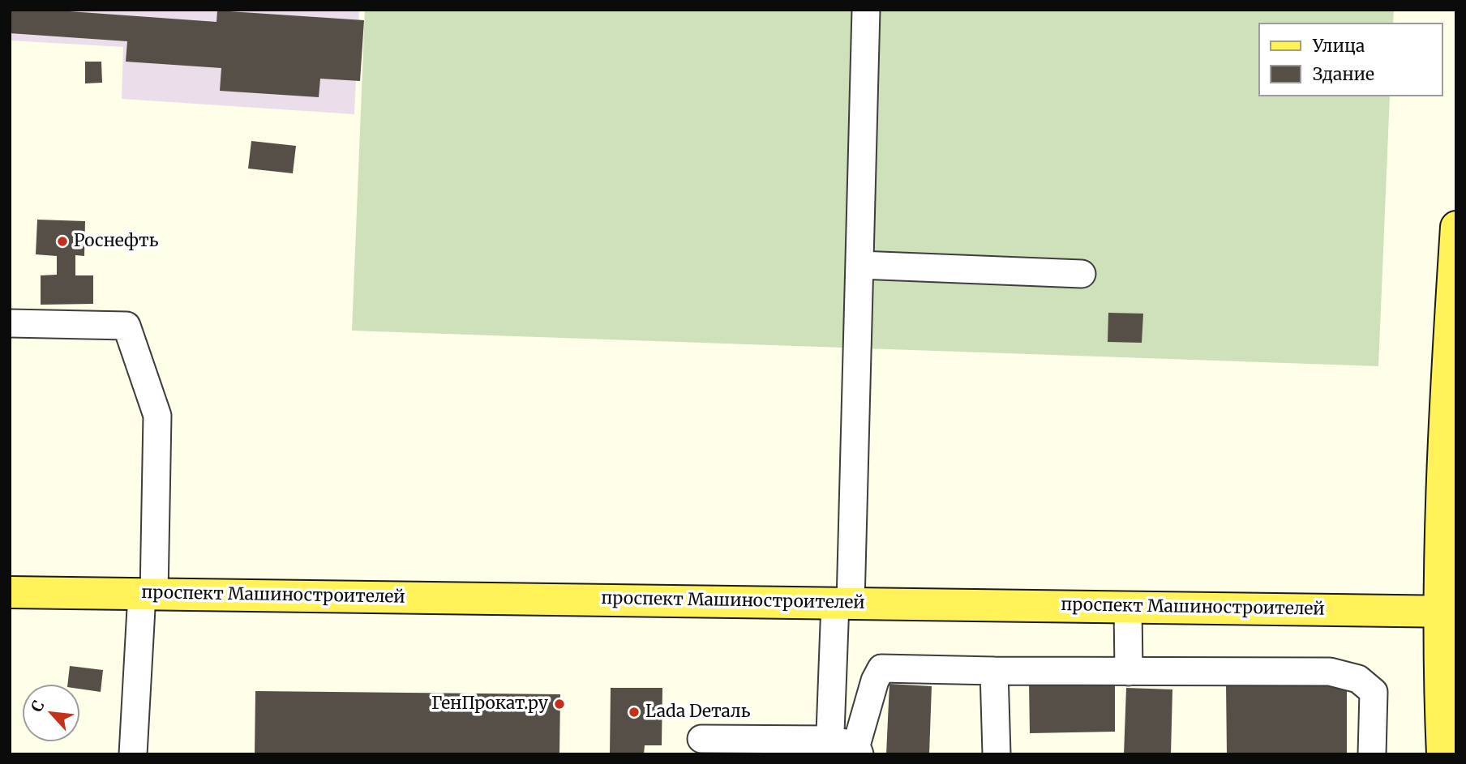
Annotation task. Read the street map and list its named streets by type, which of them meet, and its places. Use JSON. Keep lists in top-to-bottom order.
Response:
{
  "streets": {
    "main road": ["проспект Машиностроителей"]
  },
  "places": ["Роснефть", "ГенПрокат.ру", "Lada Dеталь"],
  "legend": ["Улица", "Здание"],
  "north": "top left"
}
